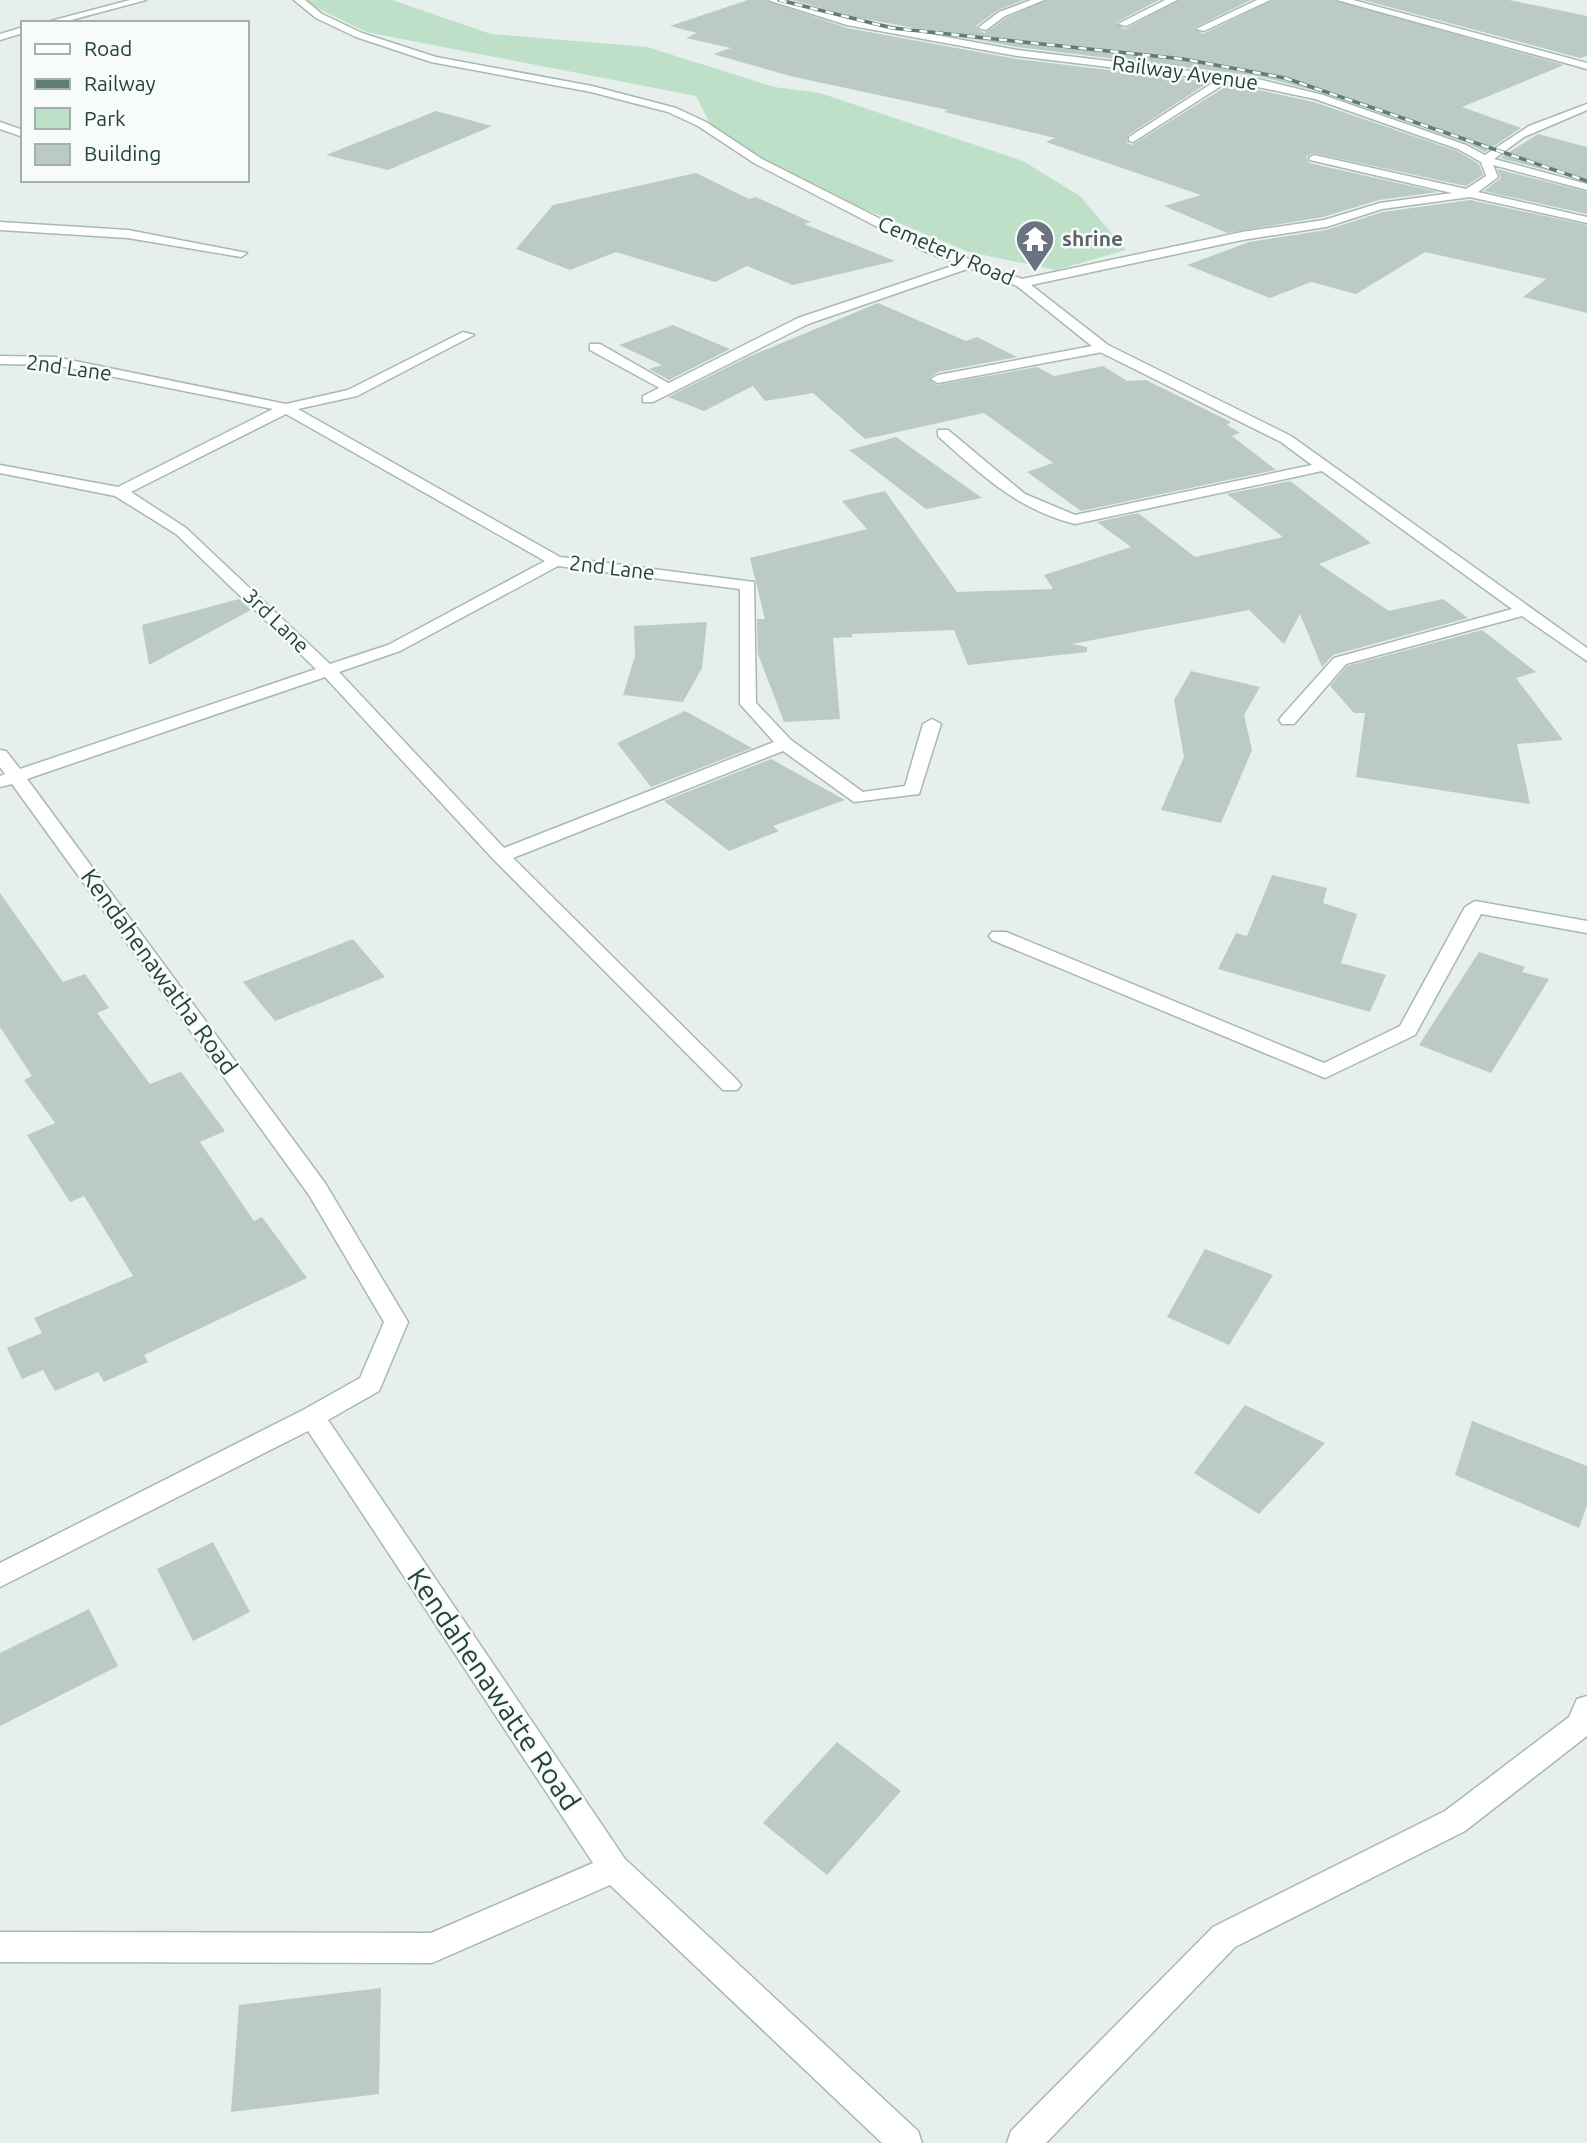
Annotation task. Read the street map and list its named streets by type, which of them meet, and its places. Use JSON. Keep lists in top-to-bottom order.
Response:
{
  "streets": {
    "street": [
      "Railway Avenue",
      "Cemetery Road",
      "2nd Lane",
      "3rd Lane",
      "Kendahenawatha Road",
      "Kendahenawatte Road"
    ]
  },
  "crossings": [
    ["Kendahenawatha Road", "Kendahenawatte Road"]
  ],
  "places": {
    "temple": ["shrine"]
  },
  "legend": [
    "Road",
    "Railway",
    "Park",
    "Building"
  ]
}
